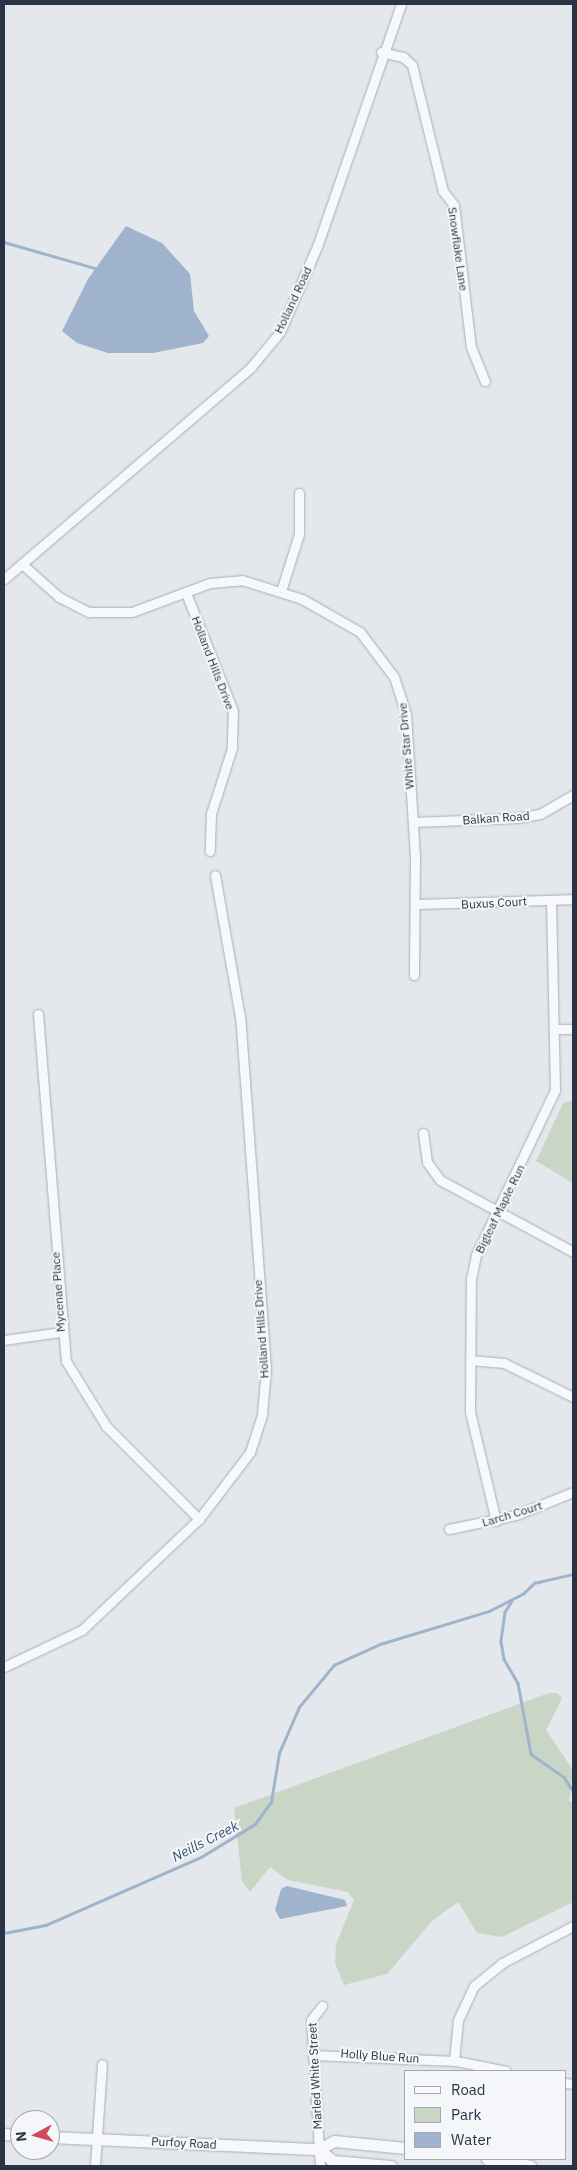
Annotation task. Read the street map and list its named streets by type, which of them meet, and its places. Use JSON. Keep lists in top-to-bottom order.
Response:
{
  "streets": {
    "street": [
      "Snowflake Lane",
      "Holland Road",
      "Holland Hills Drive",
      "White Star Drive",
      "Balkan Road",
      "Buxus Court",
      "Bigleaf Maple Run",
      "Mycenae Place",
      "Larch Court",
      "Holly Blue Run",
      "Marled White Street",
      "Purfoy Road"
    ]
  },
  "crossings": [
    ["Snowflake Lane", "Holland Road"],
    ["Holland Road", "White Star Drive"],
    ["Holland Hills Drive", "White Star Drive"],
    ["Holland Hills Drive", "Mycenae Place"],
    ["White Star Drive", "Balkan Road"],
    ["White Star Drive", "Buxus Court"],
    ["Buxus Court", "Bigleaf Maple Run"],
    ["Bigleaf Maple Run", "Larch Court"],
    ["Holly Blue Run", "Marled White Street"],
    ["Marled White Street", "Purfoy Road"]
  ],
  "water": ["Neills Creek"],
  "legend": ["Road", "Park", "Water"],
  "north": "left"
}
